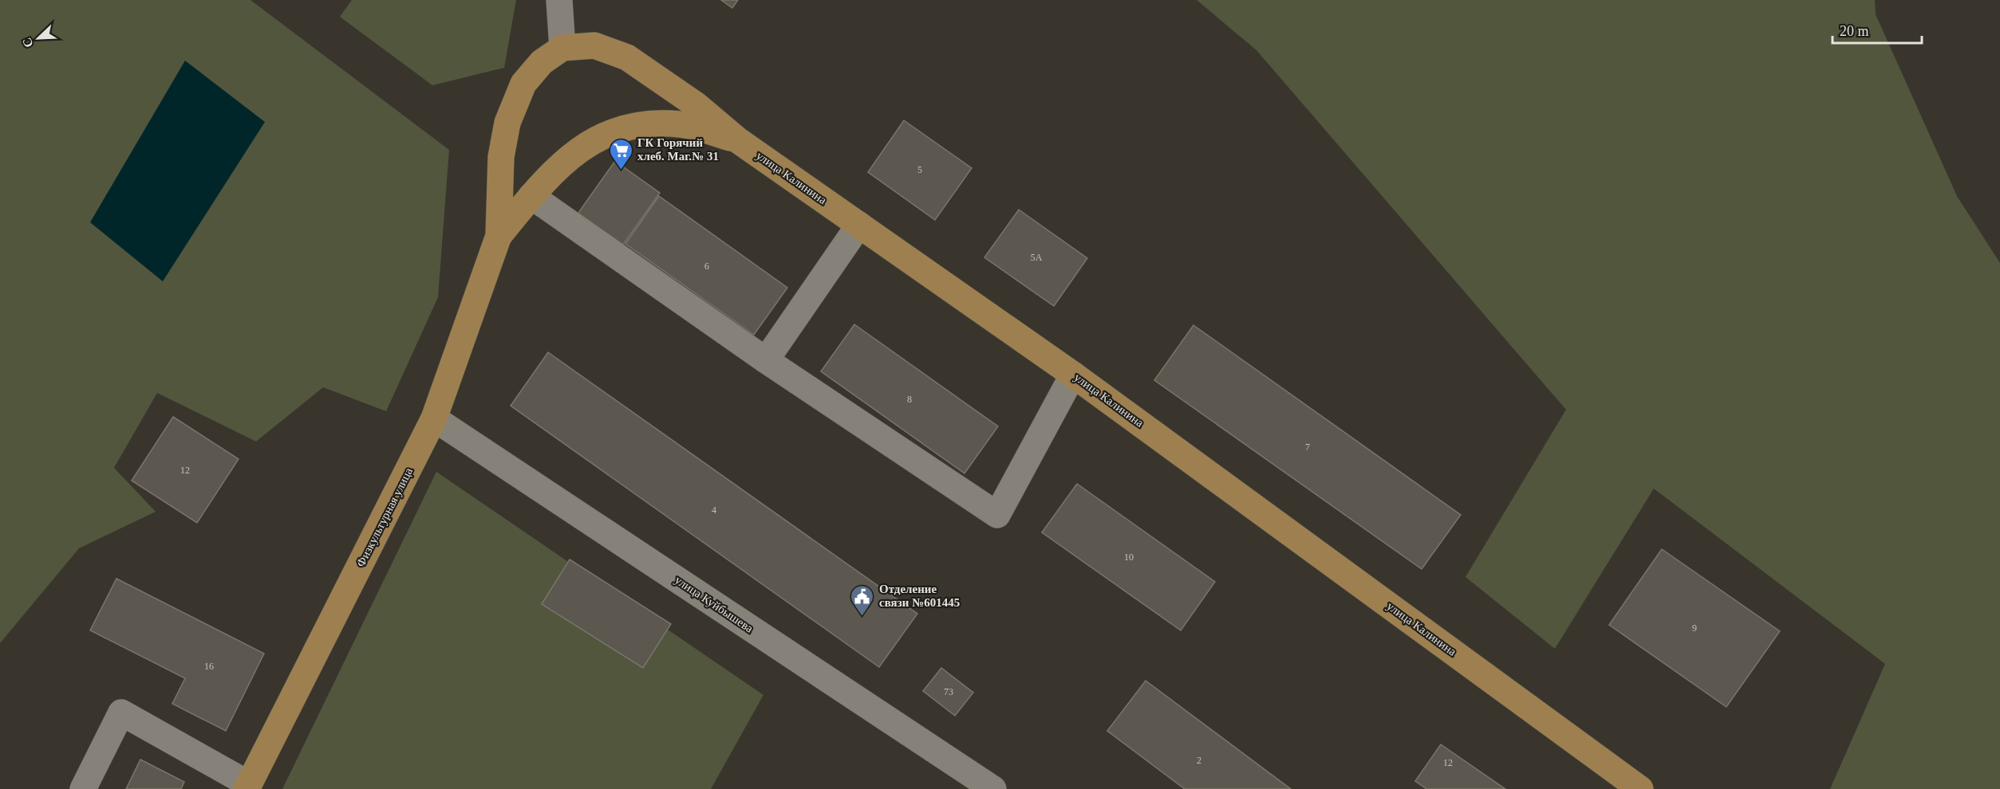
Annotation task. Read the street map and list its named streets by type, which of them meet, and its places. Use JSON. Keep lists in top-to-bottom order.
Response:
{
  "streets": {
    "main road": ["улица Калинина", "Физкультурная улица"],
    "street": ["улица Куйбышева"]
  },
  "crossings": [
    ["улица Калинина", "Физкультурная улица"],
    ["Физкультурная улица", "улица Куйбышева"]
  ],
  "places": {
    "supermarket": ["ГК Горячий хлеб. Маг.№ 31"],
    "public building": ["Отделение связи №601445"]
  },
  "house_numbers": [
    "5",
    "5А",
    "6",
    "8",
    "7",
    "12",
    "4",
    "10",
    "9",
    "16",
    "73",
    "2",
    "12"
  ],
  "scale_bar": "20 m",
  "north": "bottom left"
}
